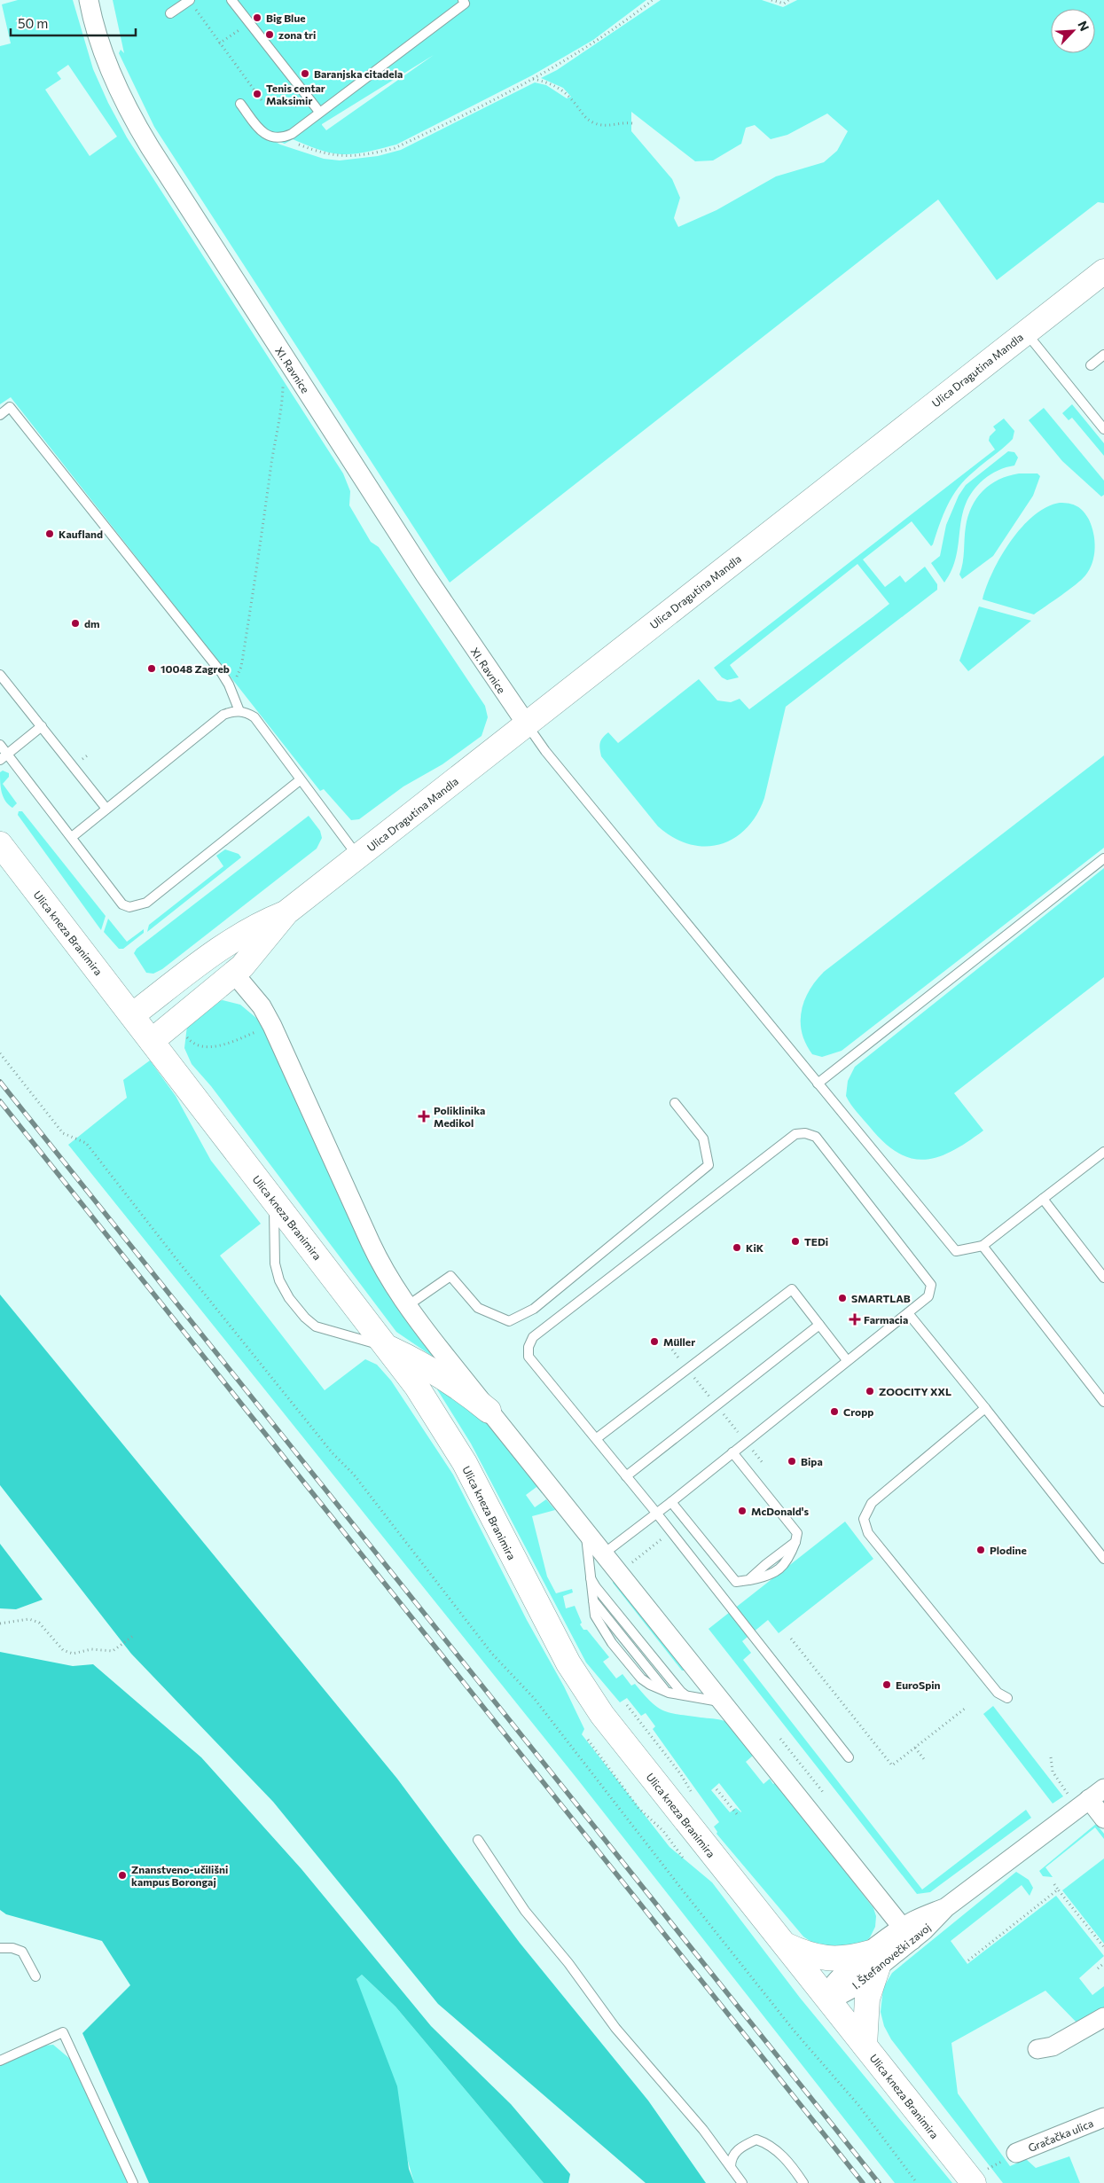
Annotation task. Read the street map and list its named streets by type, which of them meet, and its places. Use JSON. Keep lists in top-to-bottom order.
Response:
{
  "streets": {
    "main road": ["Ulica Dragutina Mandla", "Ulica kneza Branimira"],
    "street": ["XI. Ravnice", "I. Štefanovečki zavoj", "Gračačka ulica"]
  },
  "crossings": [
    ["XI. Ravnice", "Ulica Dragutina Mandla"],
    ["Ulica Dragutina Mandla", "Ulica kneza Branimira"],
    ["Ulica kneza Branimira", "I. Štefanovečki zavoj"]
  ],
  "places": {
    "other": [
      "Big Blue",
      "zona tri",
      "Baranjska citadela",
      "Tenis centar Maksimir",
      "Kaufland",
      "dm",
      "10048 Zagreb",
      "TEDi",
      "KiK",
      "SMARTLAB",
      "Müller",
      "ZOOCITY XXL",
      "Cropp",
      "Bipa",
      "McDonald's",
      "Plodine",
      "EuroSpin",
      "Znanstveno-učilišni kampus Borongaj"
    ],
    "health": ["Poliklinika Medikol", "Farmacia"]
  },
  "scale_bar": "50 m",
  "north": "top right"
}
